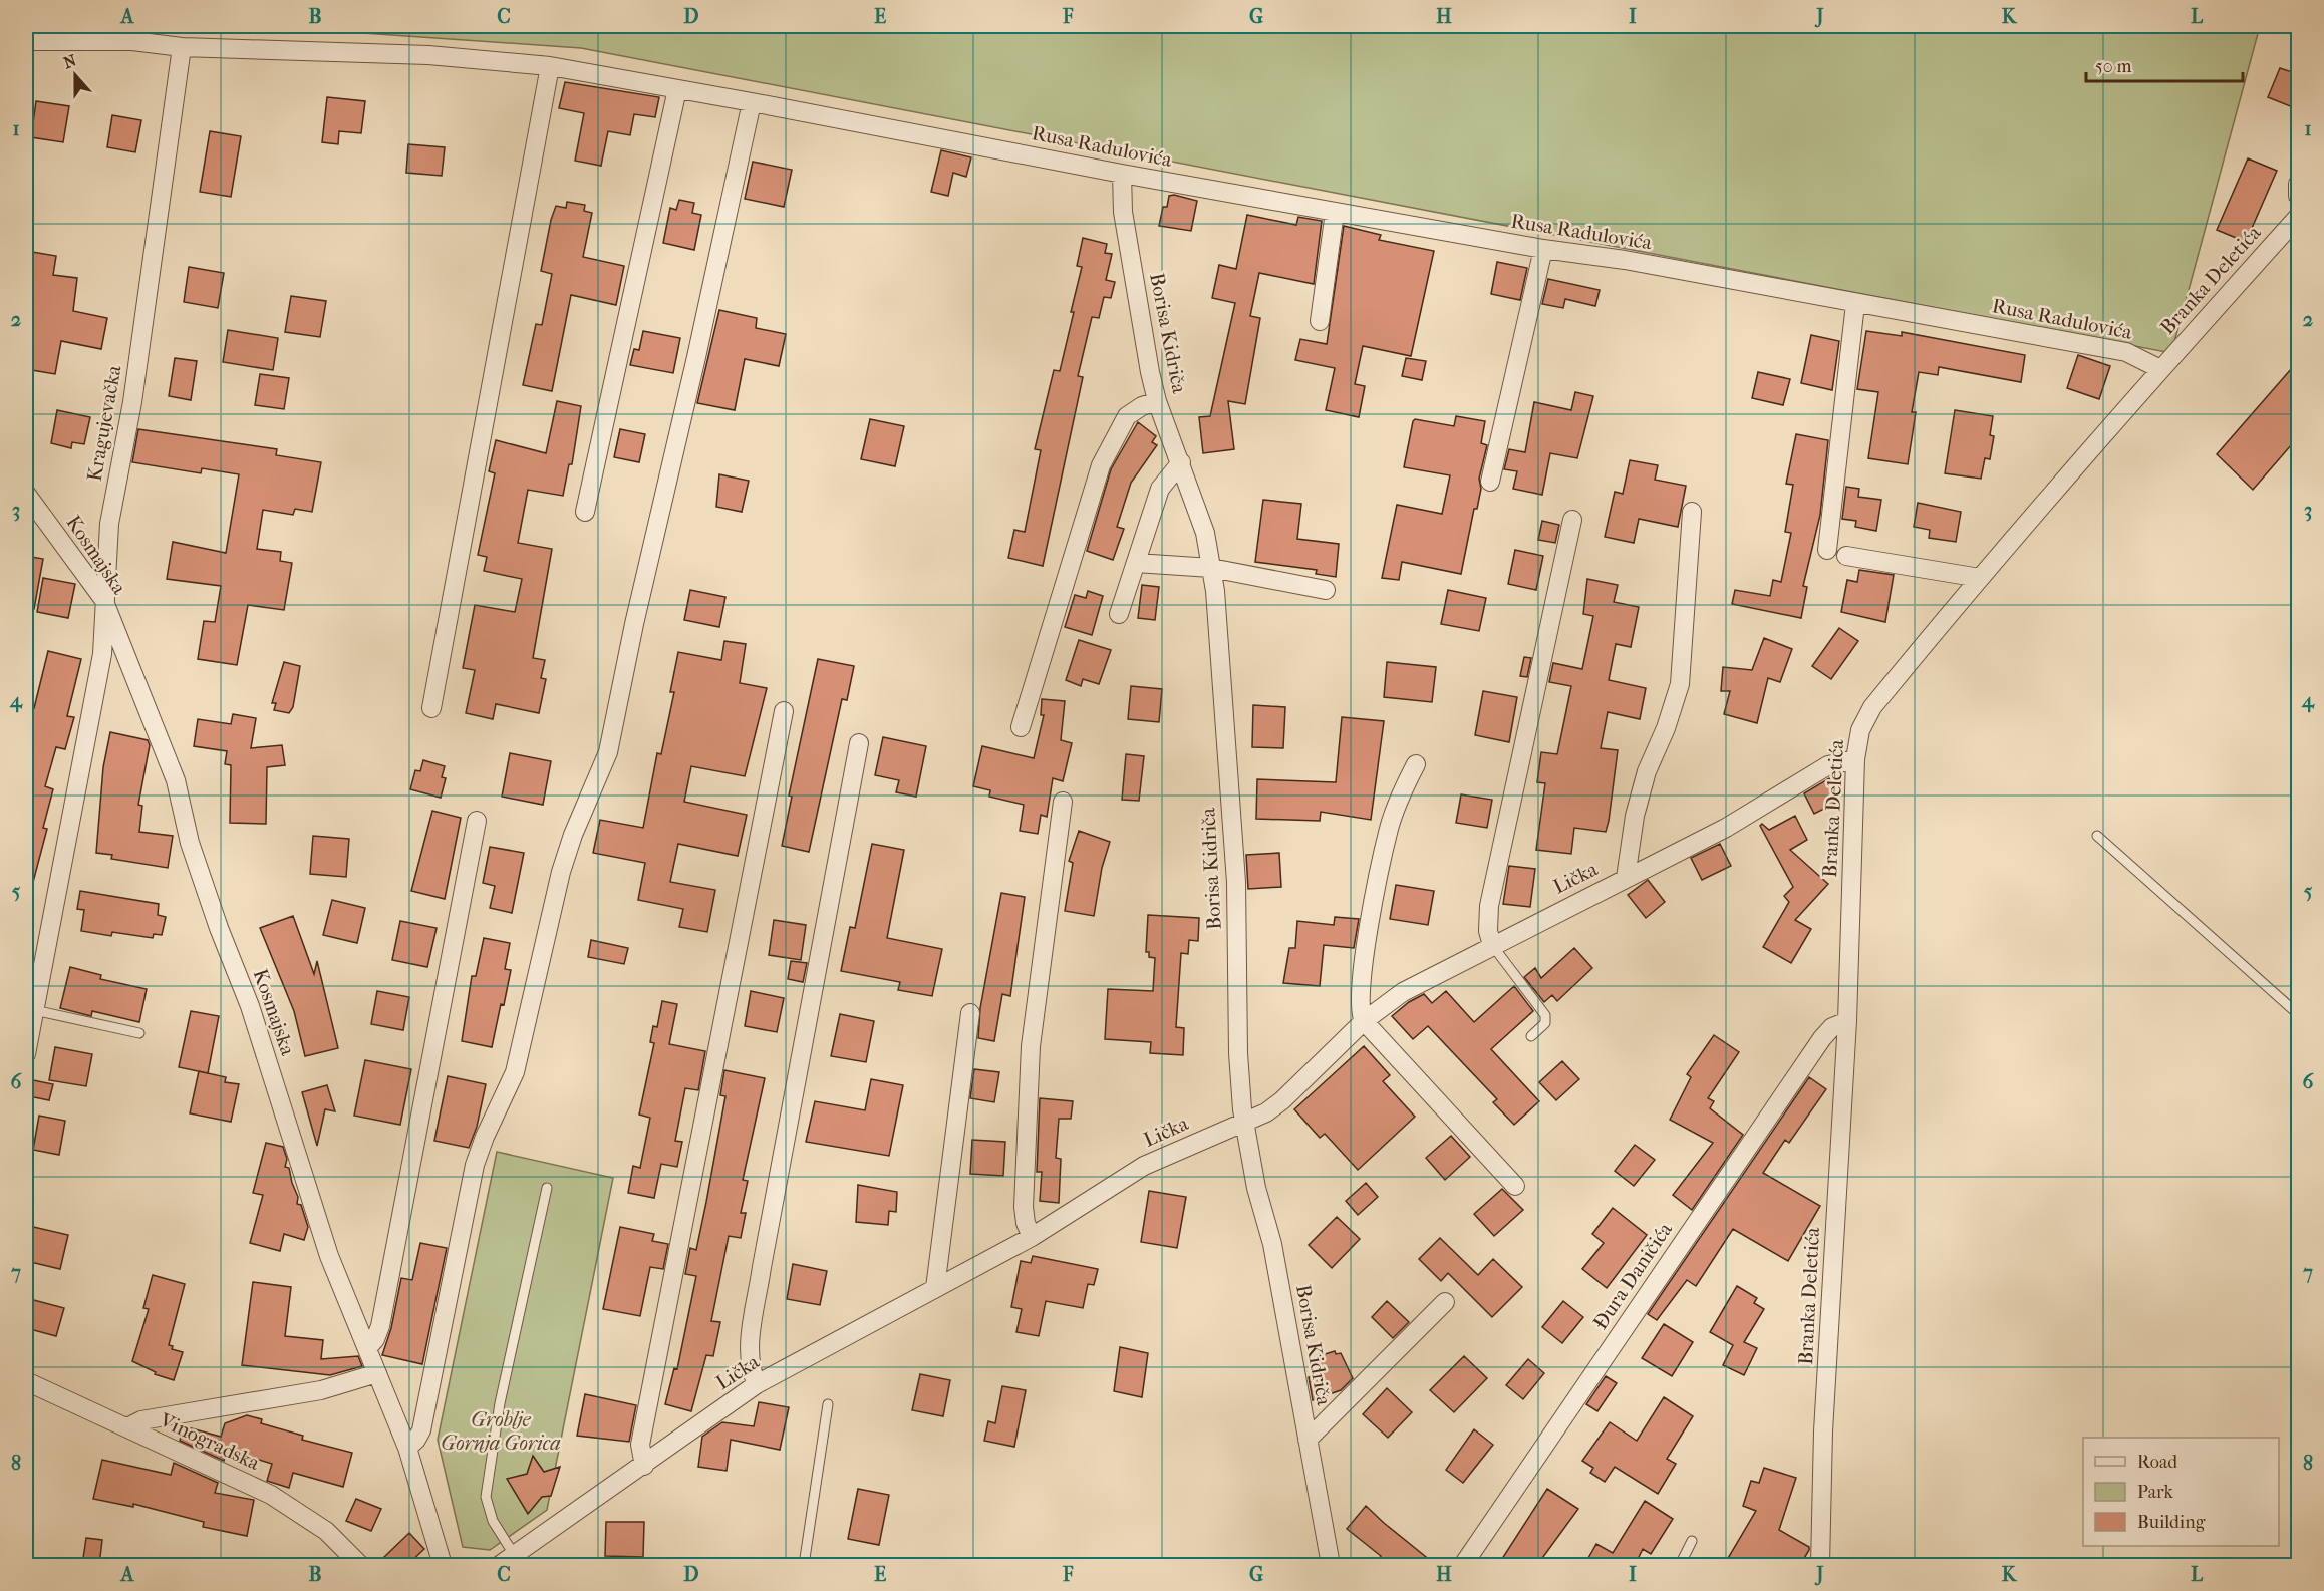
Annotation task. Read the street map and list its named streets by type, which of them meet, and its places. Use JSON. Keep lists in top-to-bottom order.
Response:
{
  "streets": {
    "street": [
      "Rusa Radulovića",
      "Branka Deletića",
      "Borisa Kidriča",
      "Kragujevačka",
      "Kosmajska",
      "Lička",
      "Đura Daničića",
      "Vinogradska"
    ]
  },
  "crossings": [
    ["Rusa Radulovića", "Branka Deletića"],
    ["Rusa Radulovića", "Borisa Kidriča"],
    ["Rusa Radulovića", "Kragujevačka"],
    ["Branka Deletića", "Lička"],
    ["Branka Deletića", "Đura Daničića"],
    ["Borisa Kidriča", "Lička"],
    ["Kragujevačka", "Kosmajska"]
  ],
  "parks": ["Groblje Gornja Gorica"],
  "legend": ["Road", "Park", "Building"],
  "scale_bar": "50 m",
  "north": "top",
  "grid": {
    "columns": [
      "A",
      "B",
      "C",
      "D",
      "E",
      "F",
      "G",
      "H",
      "I",
      "J",
      "K",
      "L"
    ],
    "rows": [
      "1",
      "2",
      "3",
      "4",
      "5",
      "6",
      "7",
      "8"
    ]
  }
}
